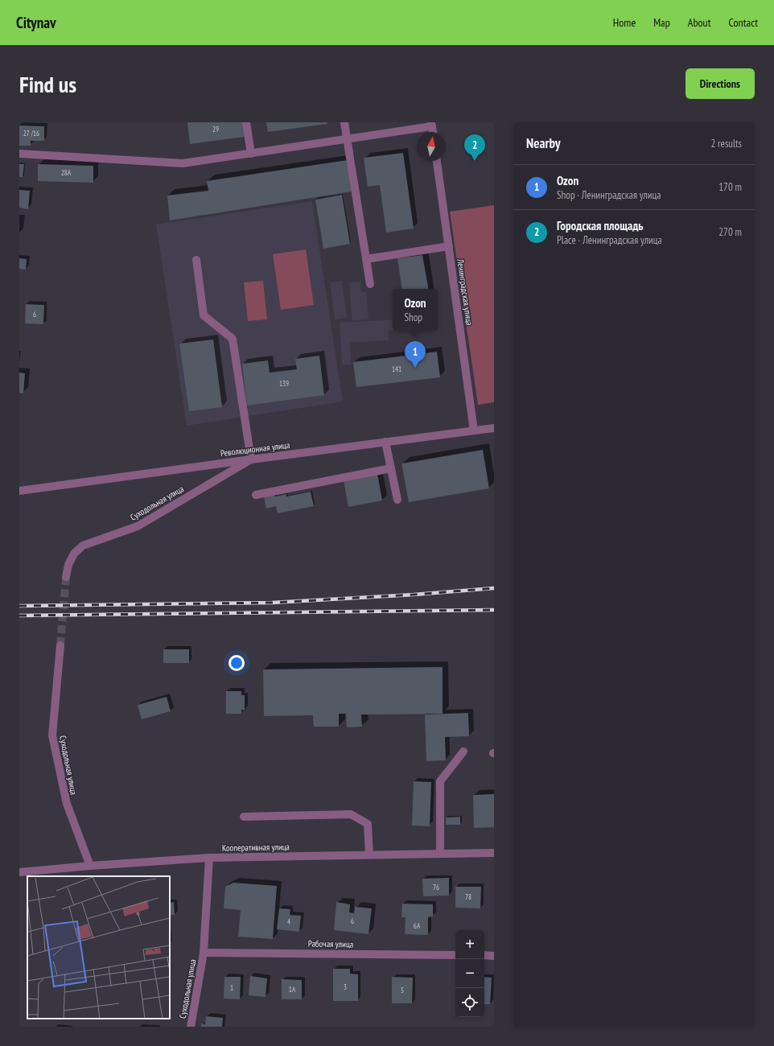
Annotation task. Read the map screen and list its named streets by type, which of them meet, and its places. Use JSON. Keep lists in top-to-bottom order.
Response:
{
  "streets": {
    "street": [
      "Ленинградская улица",
      "Революционная улица",
      "Суходольная улица",
      "Кооперативная улица",
      "Рабочая улица"
    ]
  },
  "crossings": [
    ["Ленинградская улица", "Революционная улица"],
    ["Революционная улица", "Суходольная улица"],
    ["Суходольная улица", "Кооперативная улица"],
    ["Суходольная улица", "Рабочая улица"]
  ],
  "house_numbers": [
    "29",
    "27 /16",
    "28А",
    "6",
    "141",
    "139",
    "76",
    "78",
    "6",
    "4",
    "6А",
    "3",
    "1",
    "1А",
    "5"
  ],
  "north": "top",
  "page": {
    "header": "Citynav",
    "nav": [
      "Home",
      "Map",
      "About",
      "Contact"
    ],
    "buttons": "Directions",
    "title": "Find us",
    "heading": ["Nearby", "2 results"],
    "pins": ["2", "1"],
    "list": [
      {
        "mark": "1",
        "name": "Ozon",
        "note": "Shop · Ленинградская улица",
        "value": "170 m"
      },
      {
        "mark": "2",
        "name": "Городская площадь",
        "note": "Place · Ленинградская улица",
        "value": "270 m"
      }
    ],
    "popup": ["Ozon", "Shop"],
    "map_buttons": ["+", "−"]
  }
}
